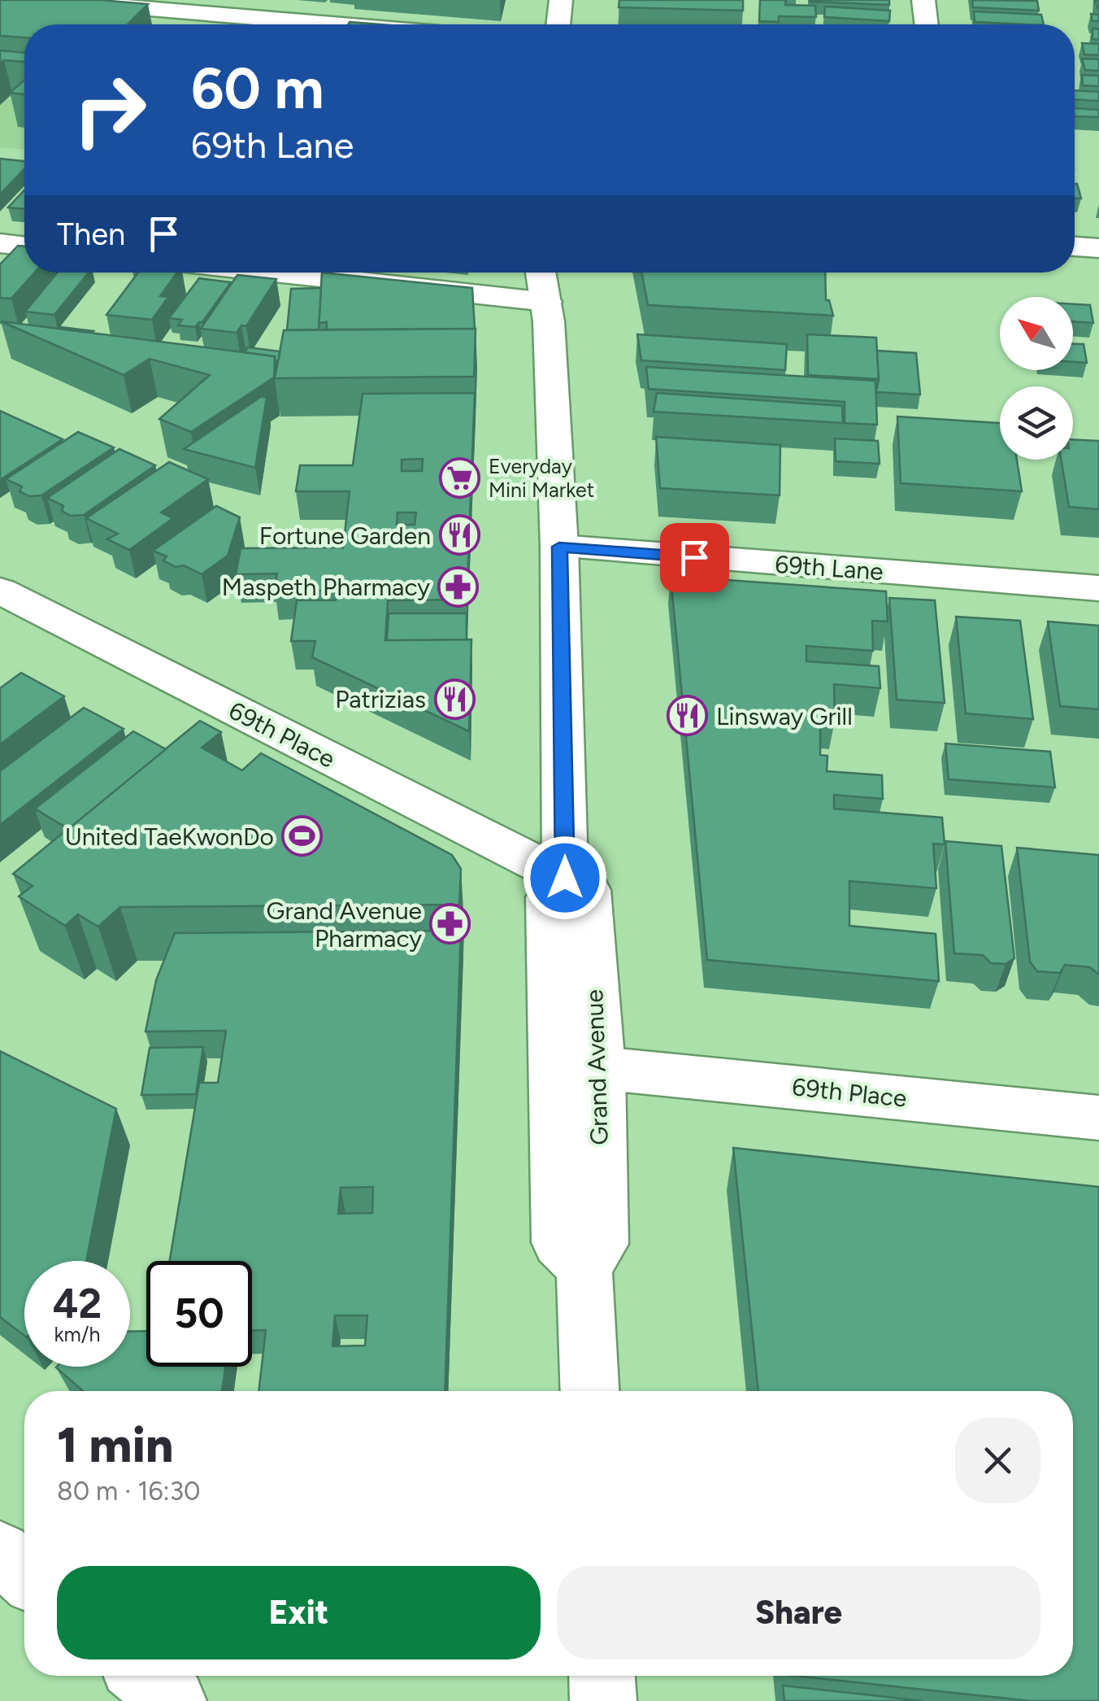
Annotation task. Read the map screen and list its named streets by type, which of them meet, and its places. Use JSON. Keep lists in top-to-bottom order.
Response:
{
  "streets": {
    "street": ["69th Lane", "69th Place", "Grand Avenue"]
  },
  "crossings": [
    ["69th Lane", "Grand Avenue"],
    ["69th Place", "Grand Avenue"]
  ],
  "places": {
    "supermarket": ["Everyday Mini Market"],
    "restaurant": ["Fortune Garden", "Patrizias", "Linsway Grill"],
    "pharmacy": ["Maspeth Pharmacy", "Grand Avenue Pharmacy"],
    "sports": ["United TaeKwonDo"]
  },
  "north": "top left",
  "page": {
    "turn": ["60 m", "69th Lane"],
    "then": "Then",
    "speed": "42 km/h",
    "limit": "50",
    "heading": ["1 min", "80 m · 16:30"],
    "buttons": ["Exit", "Share"]
  }
}
